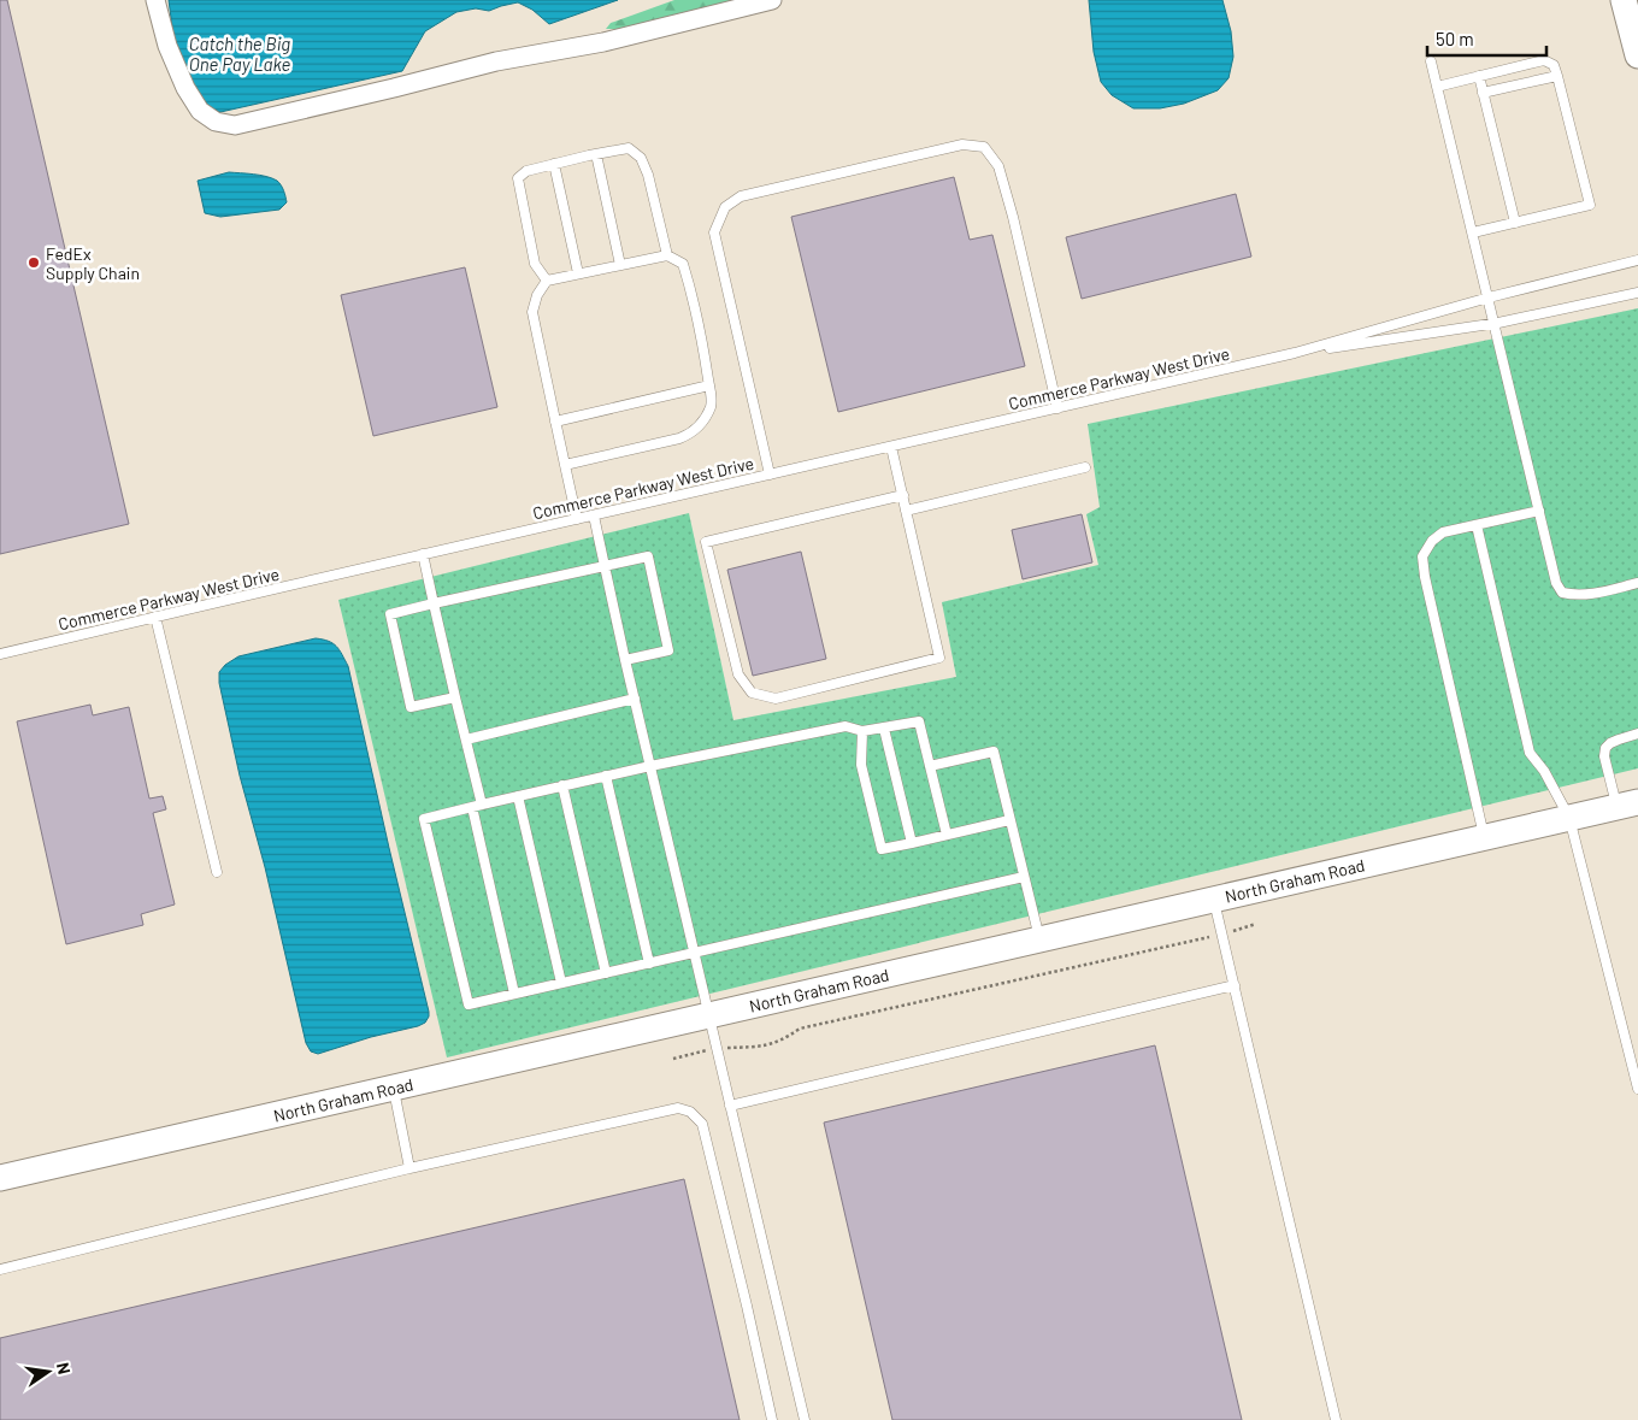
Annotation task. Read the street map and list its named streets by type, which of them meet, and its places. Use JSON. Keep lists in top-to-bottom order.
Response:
{
  "streets": {
    "street": ["North Graham Road"],
    "lane": ["Commerce Parkway West Drive"]
  },
  "water": ["Catch the Big One Pay Lake"],
  "places": ["FedEx Supply Chain"],
  "scale_bar": "50 m",
  "north": "right"
}
